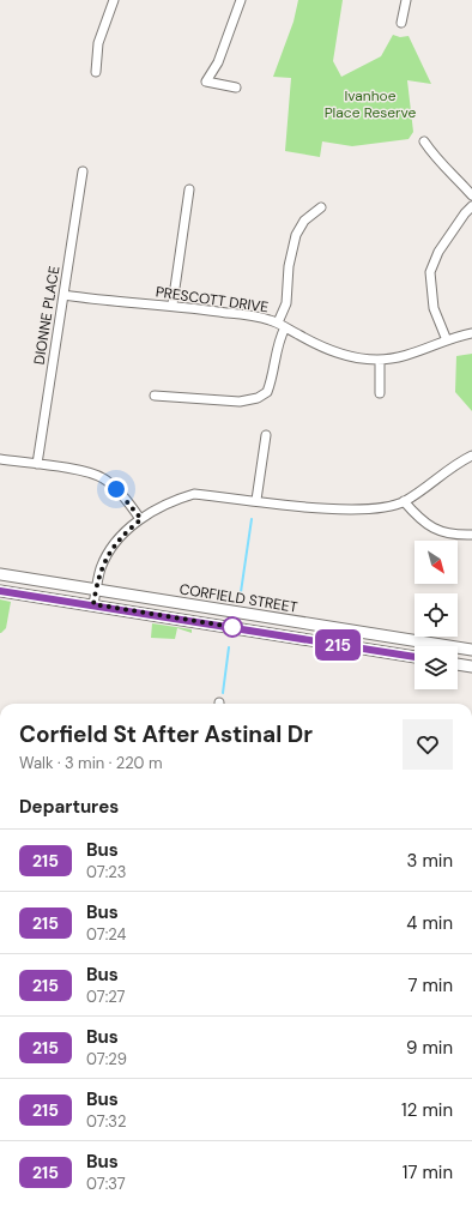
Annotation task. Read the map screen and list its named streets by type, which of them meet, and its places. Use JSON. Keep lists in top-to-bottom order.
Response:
{
  "streets": {
    "main road": ["CORFIELD STREET"],
    "street": ["PRESCOTT DRIVE", "DIONNE PLACE"]
  },
  "crossings": [
    ["PRESCOTT DRIVE", "DIONNE PLACE"]
  ],
  "parks": ["Ivanhoe Place Reserve"],
  "lines": ["bus line 215"],
  "north": "bottom right",
  "page": {
    "on_map": "215",
    "heading": [
      ["Corfield St After Astinal Dr", "Walk · 3 min · 220 m"],
      "Departures"
    ],
    "list": [
      {
        "mark": "215",
        "name": "Bus",
        "note": "07:23",
        "value": "3 min"
      },
      {
        "mark": "215",
        "name": "Bus",
        "note": "07:24",
        "value": "4 min"
      },
      {
        "mark": "215",
        "name": "Bus",
        "note": "07:27",
        "value": "7 min"
      },
      {
        "mark": "215",
        "name": "Bus",
        "note": "07:29",
        "value": "9 min"
      },
      {
        "mark": "215",
        "name": "Bus",
        "note": "07:32",
        "value": "12 min"
      },
      {
        "mark": "215",
        "name": "Bus",
        "note": "07:37",
        "value": "17 min"
      }
    ]
  }
}
